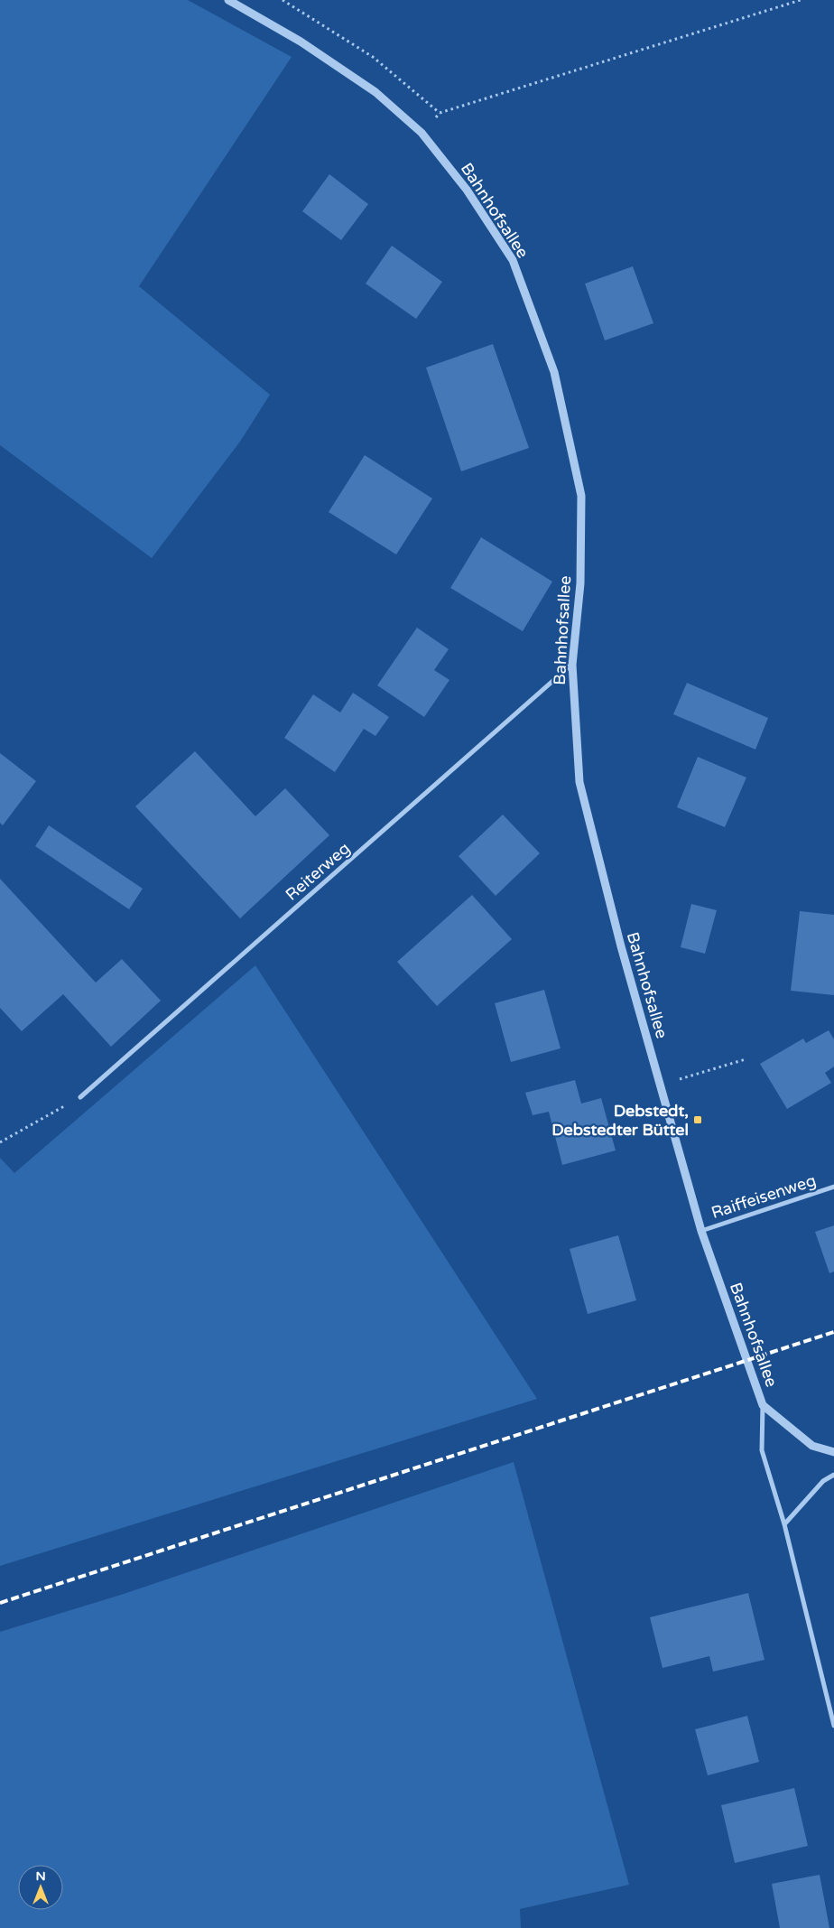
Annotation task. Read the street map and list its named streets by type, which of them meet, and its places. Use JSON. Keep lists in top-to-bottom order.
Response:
{
  "streets": {
    "street": ["Bahnhofsallee", "Reiterweg", "Raiffeisenweg"]
  },
  "crossings": [
    ["Bahnhofsallee", "Reiterweg"],
    ["Bahnhofsallee", "Raiffeisenweg"]
  ],
  "places": {
    "transit": ["Debstedt, Debstedter Büttel"]
  },
  "north": "top"
}
